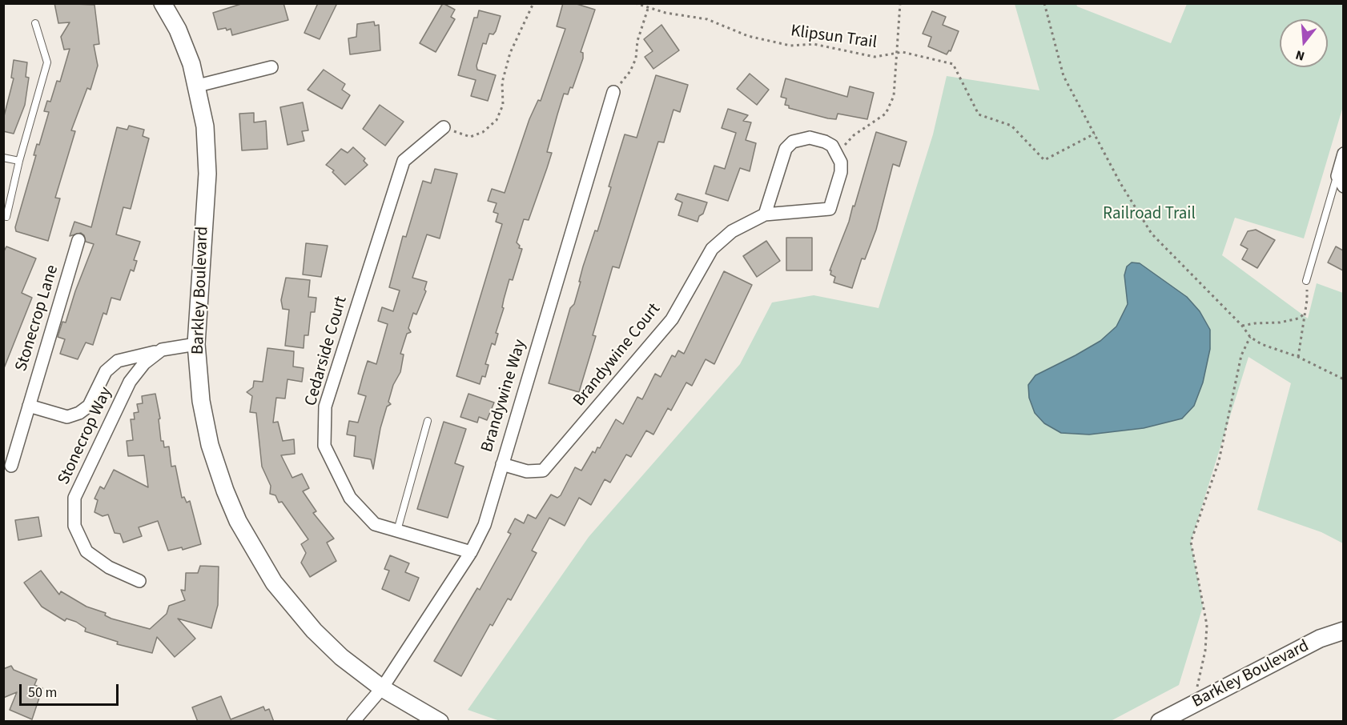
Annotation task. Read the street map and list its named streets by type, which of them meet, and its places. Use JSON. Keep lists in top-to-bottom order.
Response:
{
  "streets": {
    "main road": ["Barkley Boulevard"],
    "street": [
      "Stonecrop Lane",
      "Cedarside Court",
      "Brandywine Court",
      "Brandywine Way",
      "Stonecrop Way"
    ],
    "path": ["Klipsun Trail"]
  },
  "crossings": [
    ["Barkley Boulevard", "Brandywine Way"],
    ["Barkley Boulevard", "Stonecrop Way"],
    ["Cedarside Court", "Brandywine Way"],
    ["Brandywine Court", "Brandywine Way"]
  ],
  "parks": ["Railroad Trail"],
  "scale_bar": "50 m",
  "north": "bottom"
}
